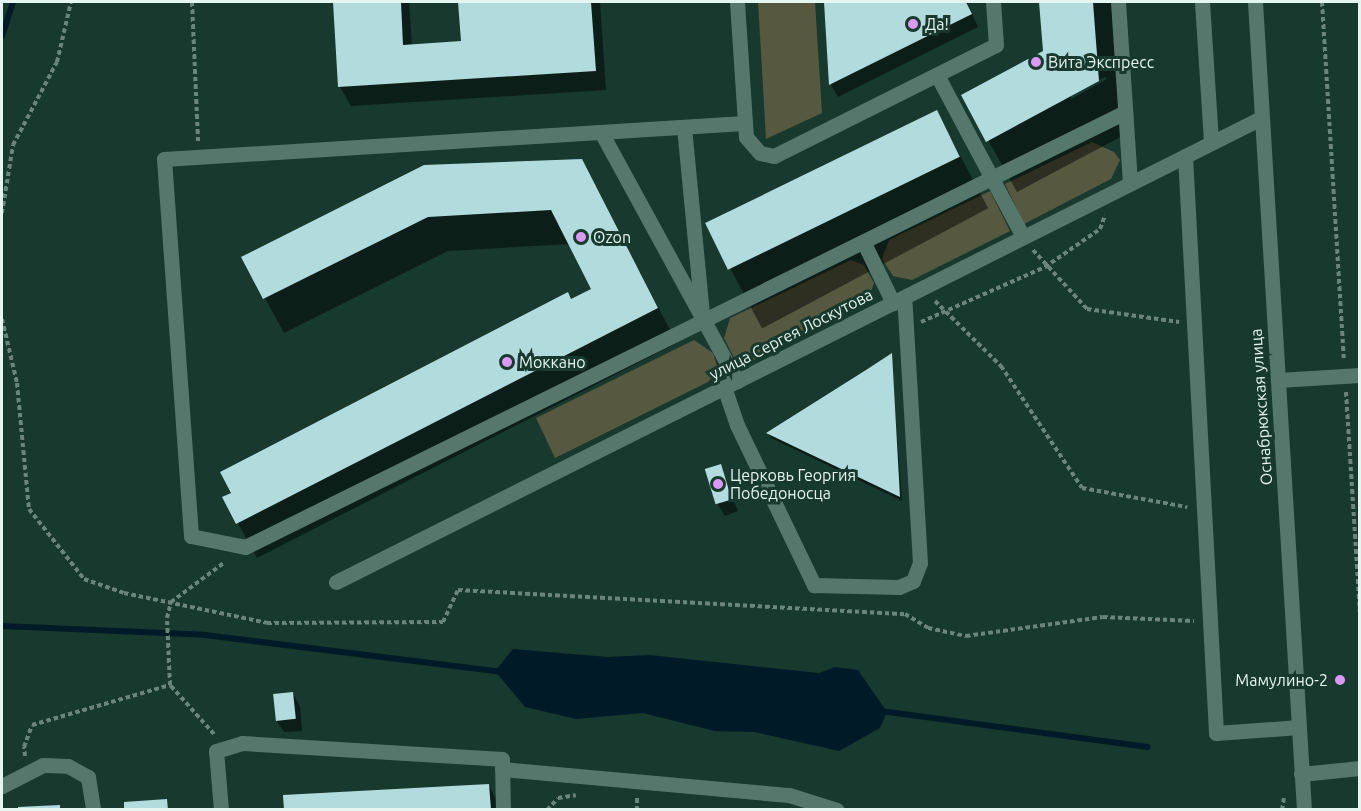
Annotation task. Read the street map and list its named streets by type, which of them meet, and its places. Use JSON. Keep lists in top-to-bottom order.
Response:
{
  "streets": {
    "street": ["улица Сергея Лоскутова", "Оснабрюкская улица"]
  },
  "crossings": [
    ["улица Сергея Лоскутова", "Оснабрюкская улица"]
  ],
  "places": [
    "Да!",
    "Вита Экспресс",
    "Ozon",
    "Моккано",
    "Церковь Георгия Победоносца",
    "Мамулино-2"
  ]
}
